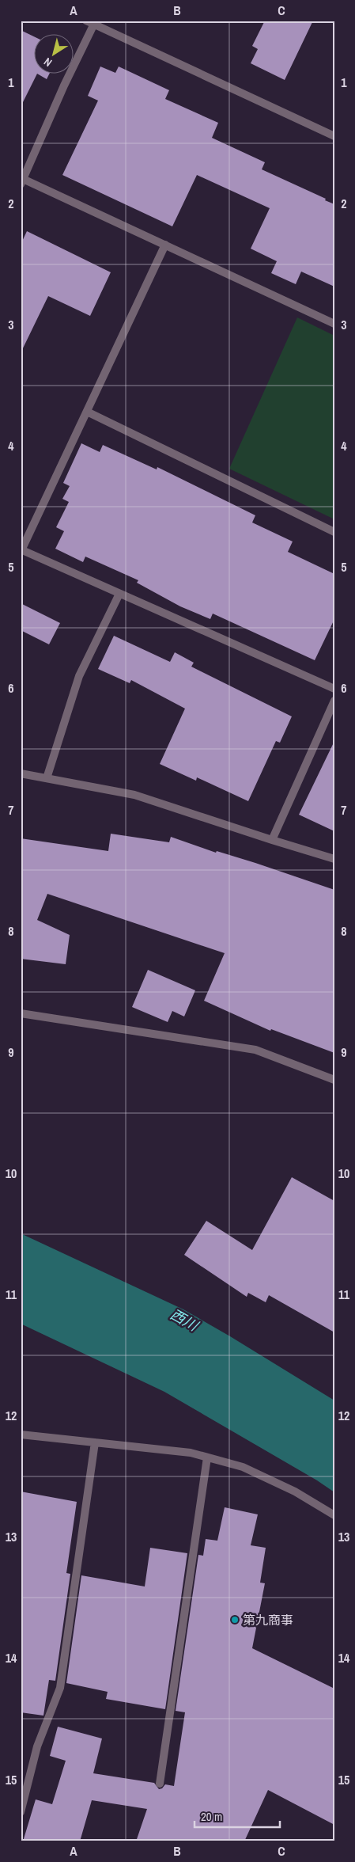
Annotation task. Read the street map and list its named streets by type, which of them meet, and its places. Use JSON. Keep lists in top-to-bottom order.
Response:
{
  "water": ["西川"],
  "places": ["第九商事"],
  "scale_bar": "20 m",
  "north": "bottom left",
  "grid": {
    "columns": ["A", "B", "C"],
    "rows": [
      "1",
      "2",
      "3",
      "4",
      "5",
      "6",
      "7",
      "8",
      "9",
      "10",
      "11",
      "12",
      "13",
      "14",
      "15"
    ]
  }
}
